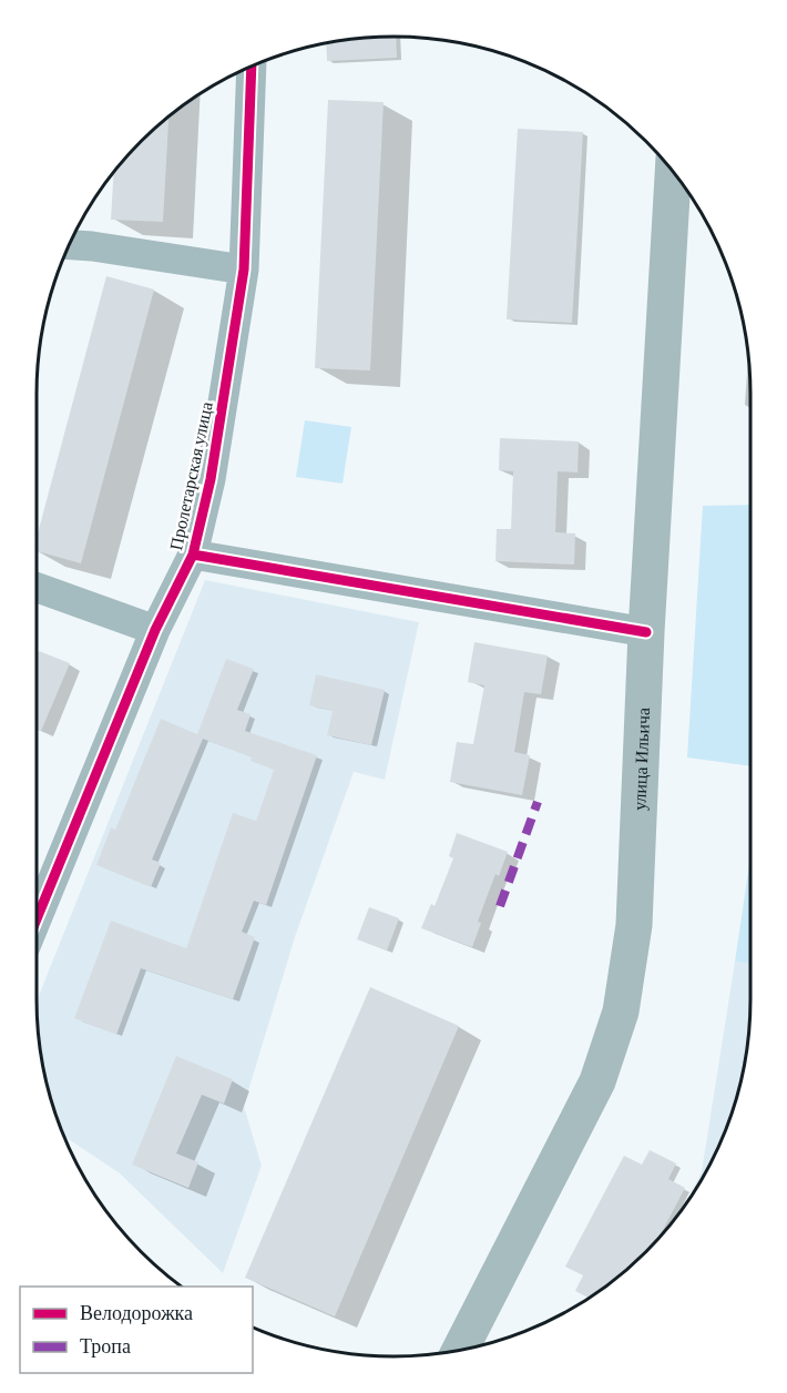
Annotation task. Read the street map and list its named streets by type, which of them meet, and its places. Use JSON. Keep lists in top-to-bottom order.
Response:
{
  "streets": {
    "main road": ["улица Ильича"],
    "street": ["Пролетарская улица"]
  },
  "legend": ["Велодорожка", "Тропа"]
}
